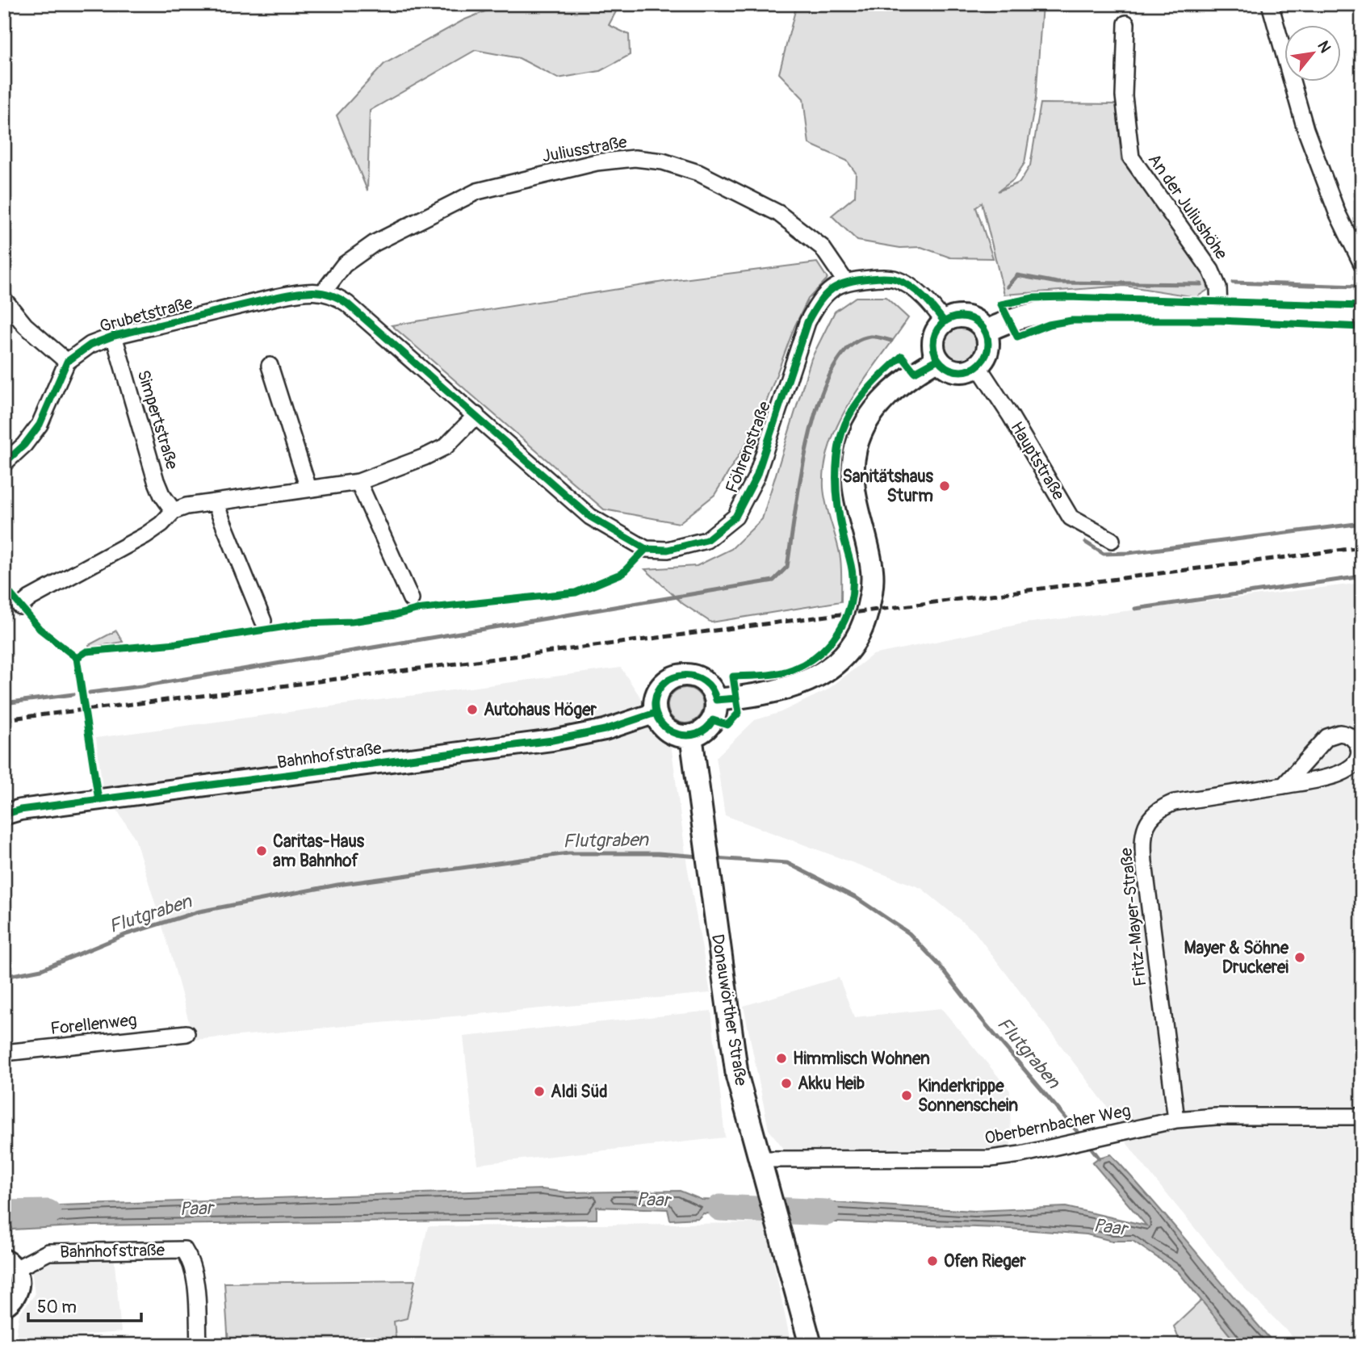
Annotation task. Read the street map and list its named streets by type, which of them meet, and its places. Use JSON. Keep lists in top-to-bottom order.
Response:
{
  "streets": {
    "main road": ["Donauwörther Straße"],
    "street": [
      "Juliusstraße",
      "An der Juliushöhe",
      "Grubetstraße",
      "Simpertstraße",
      "Föhrenstraße",
      "Hauptstraße",
      "Bahnhofstraße",
      "Fritz-Mayer-Straße",
      "Forellenweg",
      "Oberbernbacher Weg"
    ]
  },
  "crossings": [
    ["Juliusstraße", "Grubetstraße"],
    ["Juliusstraße", "Föhrenstraße"],
    ["Grubetstraße", "Simpertstraße"],
    ["Grubetstraße", "Föhrenstraße"],
    ["Bahnhofstraße", "Donauwörther Straße"],
    ["Fritz-Mayer-Straße", "Oberbernbacher Weg"],
    ["Donauwörther Straße", "Oberbernbacher Weg"]
  ],
  "water": ["Flutgraben", "Paar"],
  "places": [
    "Sanitätshaus Sturm",
    "Autohaus Höger",
    "Caritas-Haus am Bahnhof",
    "Mayer & Söhne Druckerei",
    "Himmlisch Wohnen",
    "Akku Heib",
    "Aldi Süd",
    "Kinderkrippe Sonnenschein",
    "Ofen Rieger"
  ],
  "scale_bar": "50 m",
  "north": "top right"
}
